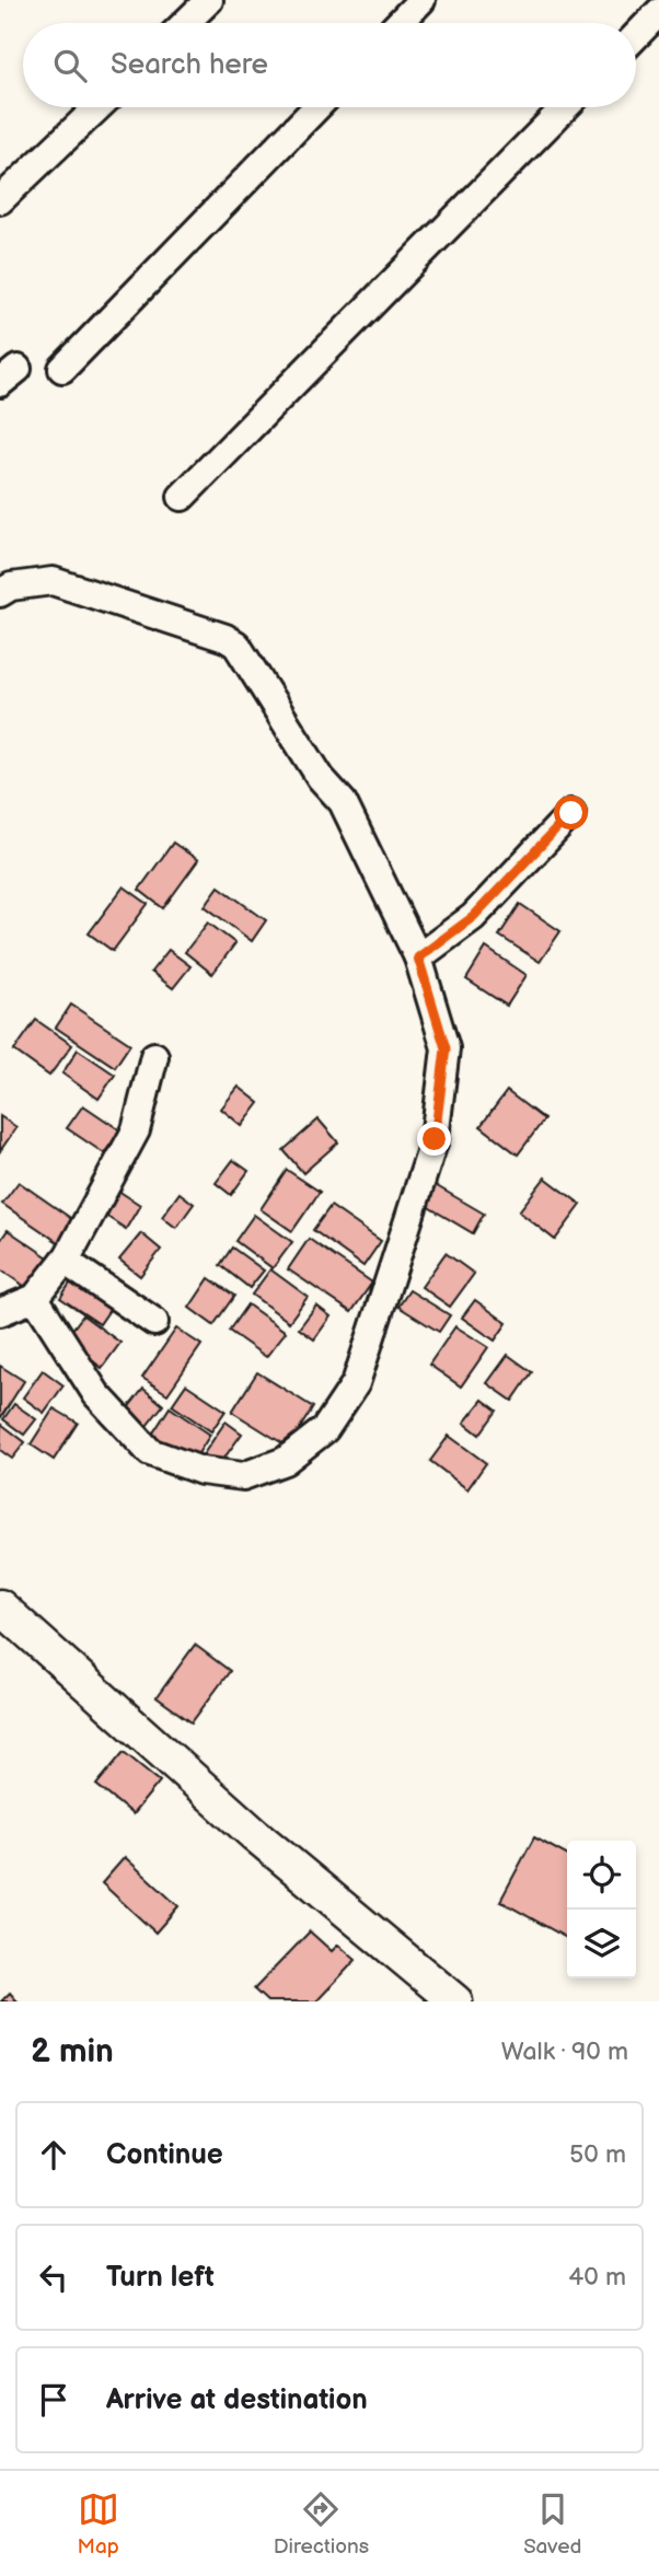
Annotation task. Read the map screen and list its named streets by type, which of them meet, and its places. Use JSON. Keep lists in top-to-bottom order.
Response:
{
  "page": {
    "search": "Search here",
    "heading": ["2 min", "Walk · 90 m"],
    "list": [
      ["Continue", "50 m"],
      ["Turn left", "40 m"],
      "Arrive at destination"
    ],
    "nav": ["Map", "Directions", "Saved"]
  }
}
